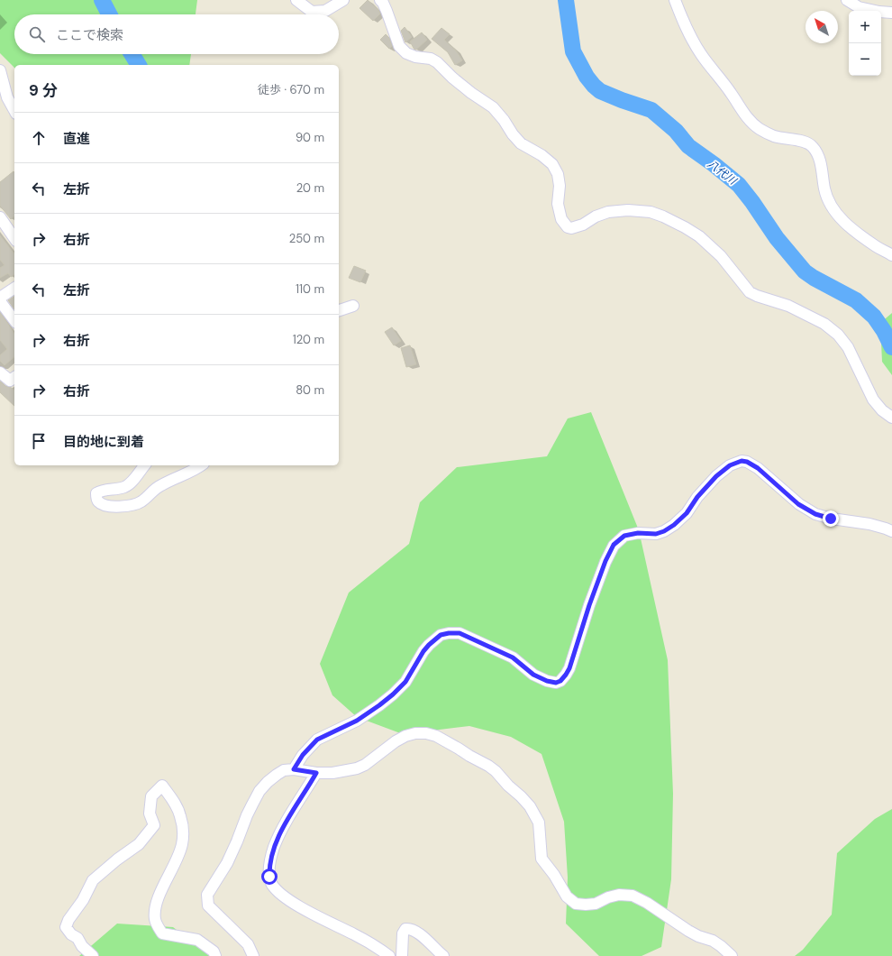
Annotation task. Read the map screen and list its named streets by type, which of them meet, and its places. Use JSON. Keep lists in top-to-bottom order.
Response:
{
  "water": ["八代川"],
  "north": "top left",
  "page": {
    "map_buttons": ["+", "−"],
    "search": "ここで検索",
    "heading": ["9 分", "徒歩 · 670 m"],
    "list": [
      ["直進", "90 m"],
      ["左折", "20 m"],
      ["右折", "250 m"],
      ["左折", "110 m"],
      ["右折", "120 m"],
      ["右折", "80 m"],
      "目的地に到着"
    ]
  }
}
